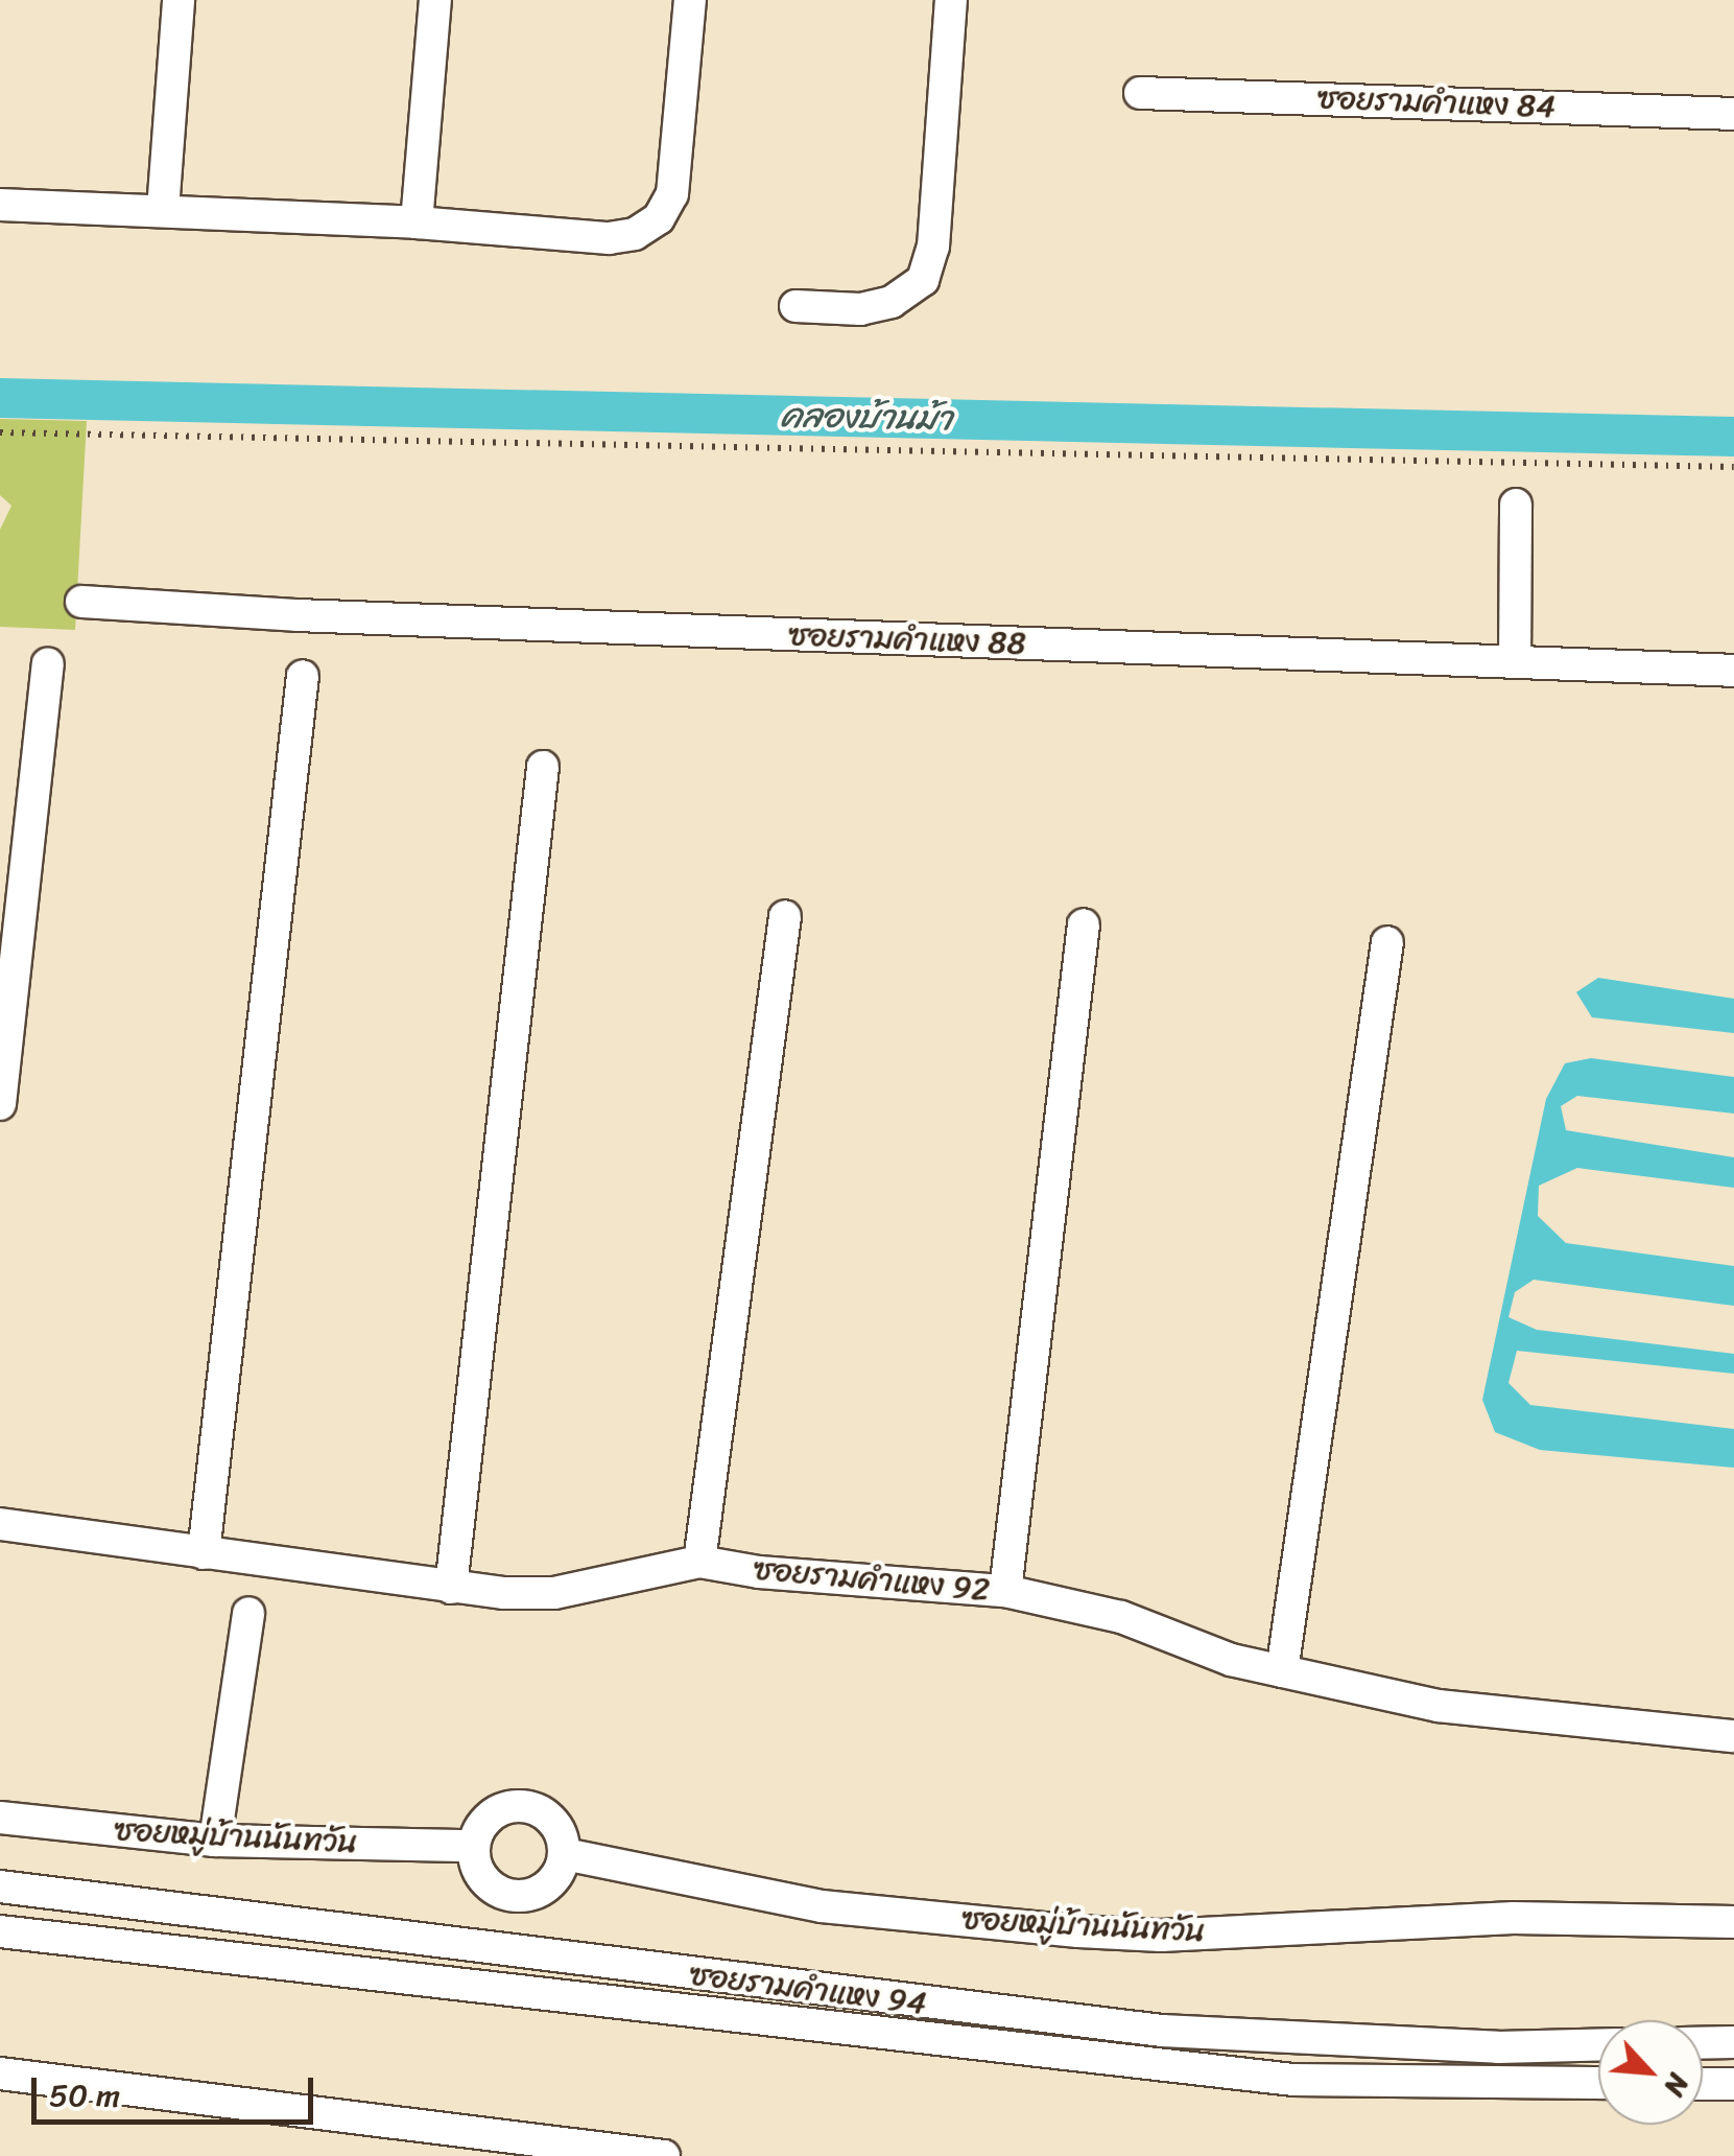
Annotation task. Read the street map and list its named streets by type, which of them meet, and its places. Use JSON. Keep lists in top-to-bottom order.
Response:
{
  "streets": {
    "street": [
      "ซอยรามคำแหง 84",
      "ซอยรามคำแหง 88",
      "ซอยรามคําแหง 92",
      "ซอยหมู่บ้านนันทวัน",
      "ซอยรามคําแหง 94"
    ]
  },
  "water": ["คลองบ้านม้า"],
  "scale_bar": "50 m",
  "north": "bottom right"
}
